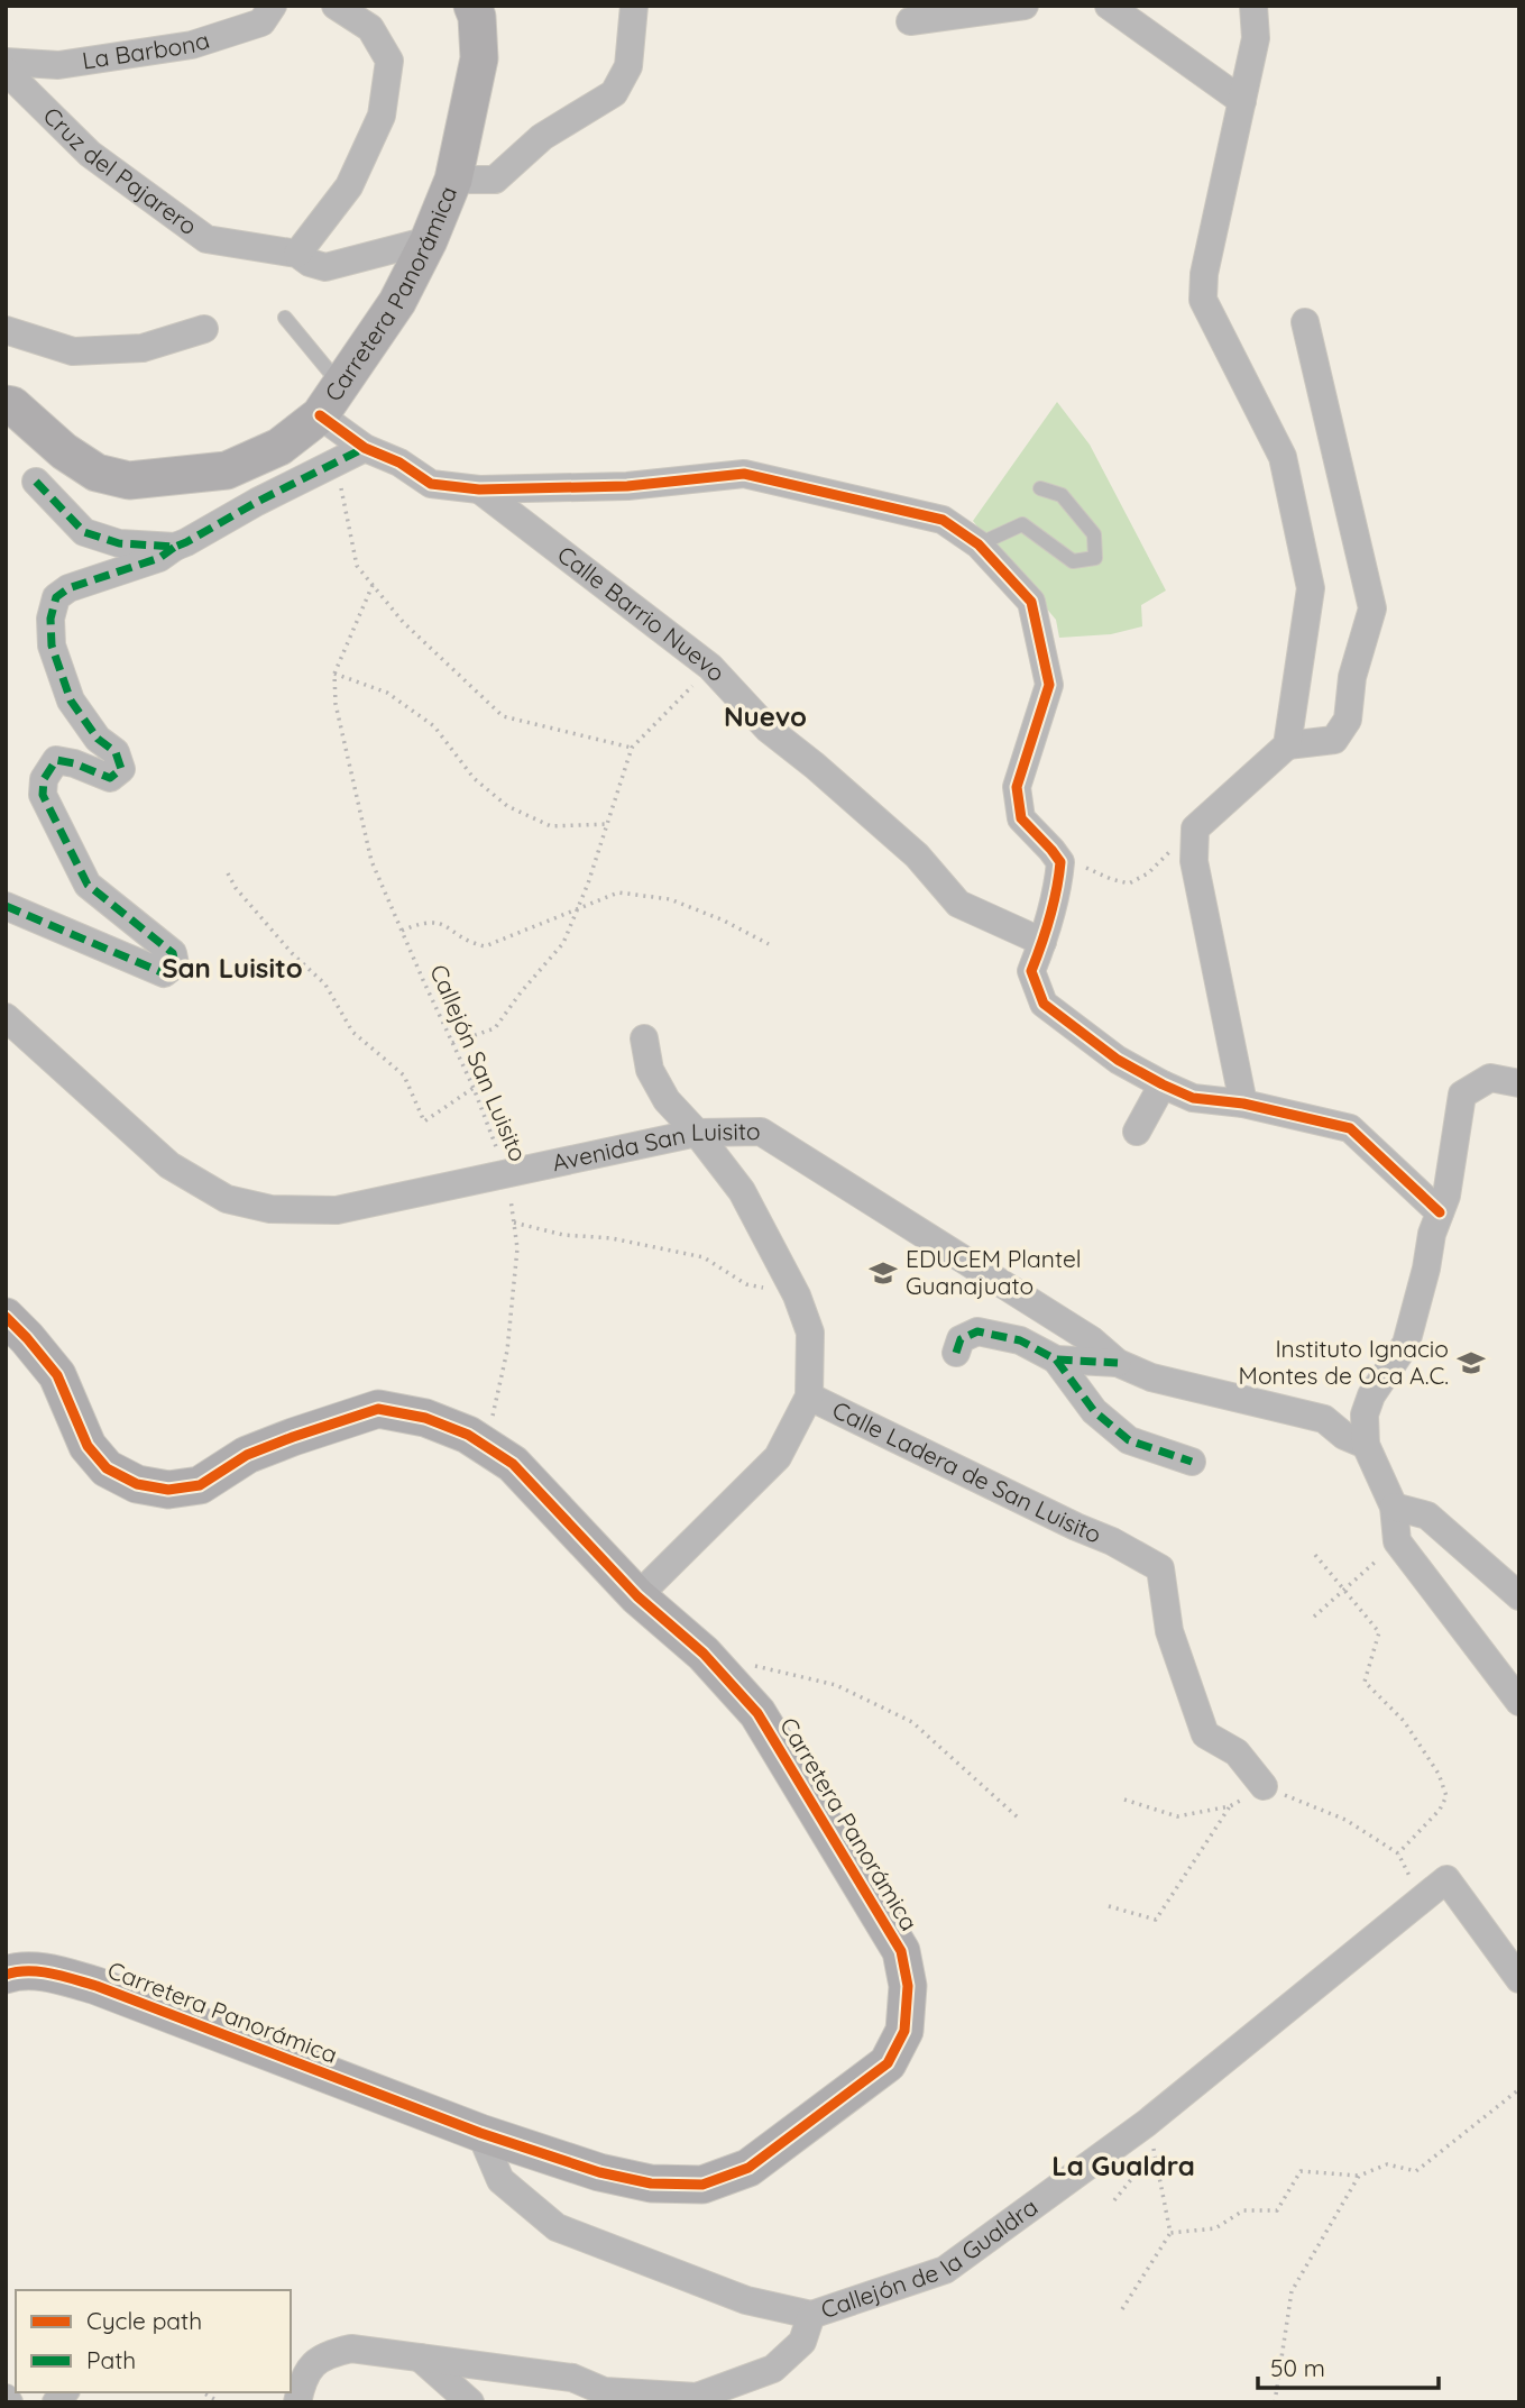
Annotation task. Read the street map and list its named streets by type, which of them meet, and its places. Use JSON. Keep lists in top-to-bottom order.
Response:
{
  "streets": {
    "street": [
      "La Barbona",
      "Cruz del Pajarero",
      "Carretera Panorámica",
      "Calle Barrio Nuevo",
      "Avenida San Luisito",
      "Calle Ladera de San Luisito",
      "Callejón de la Gualdra"
    ],
    "path": ["Callejón San Luisito"]
  },
  "crossings": [
    ["Cruz del Pajarero", "Carretera Panorámica"],
    ["Carretera Panorámica", "Callejón San Luisito"],
    ["Carretera Panorámica", "Callejón de la Gualdra"],
    ["Callejón San Luisito", "Avenida San Luisito"],
    ["Avenida San Luisito", "Calle Ladera de San Luisito"]
  ],
  "districts": ["Nuevo", "San Luisito", "La Gualdra"],
  "places": {
    "school or university": ["EDUCEM Plantel Guanajuato", "Instituto Ignacio Montes de Oca A.C."]
  },
  "legend": ["Cycle path", "Path"],
  "scale_bar": "50 m"
}
